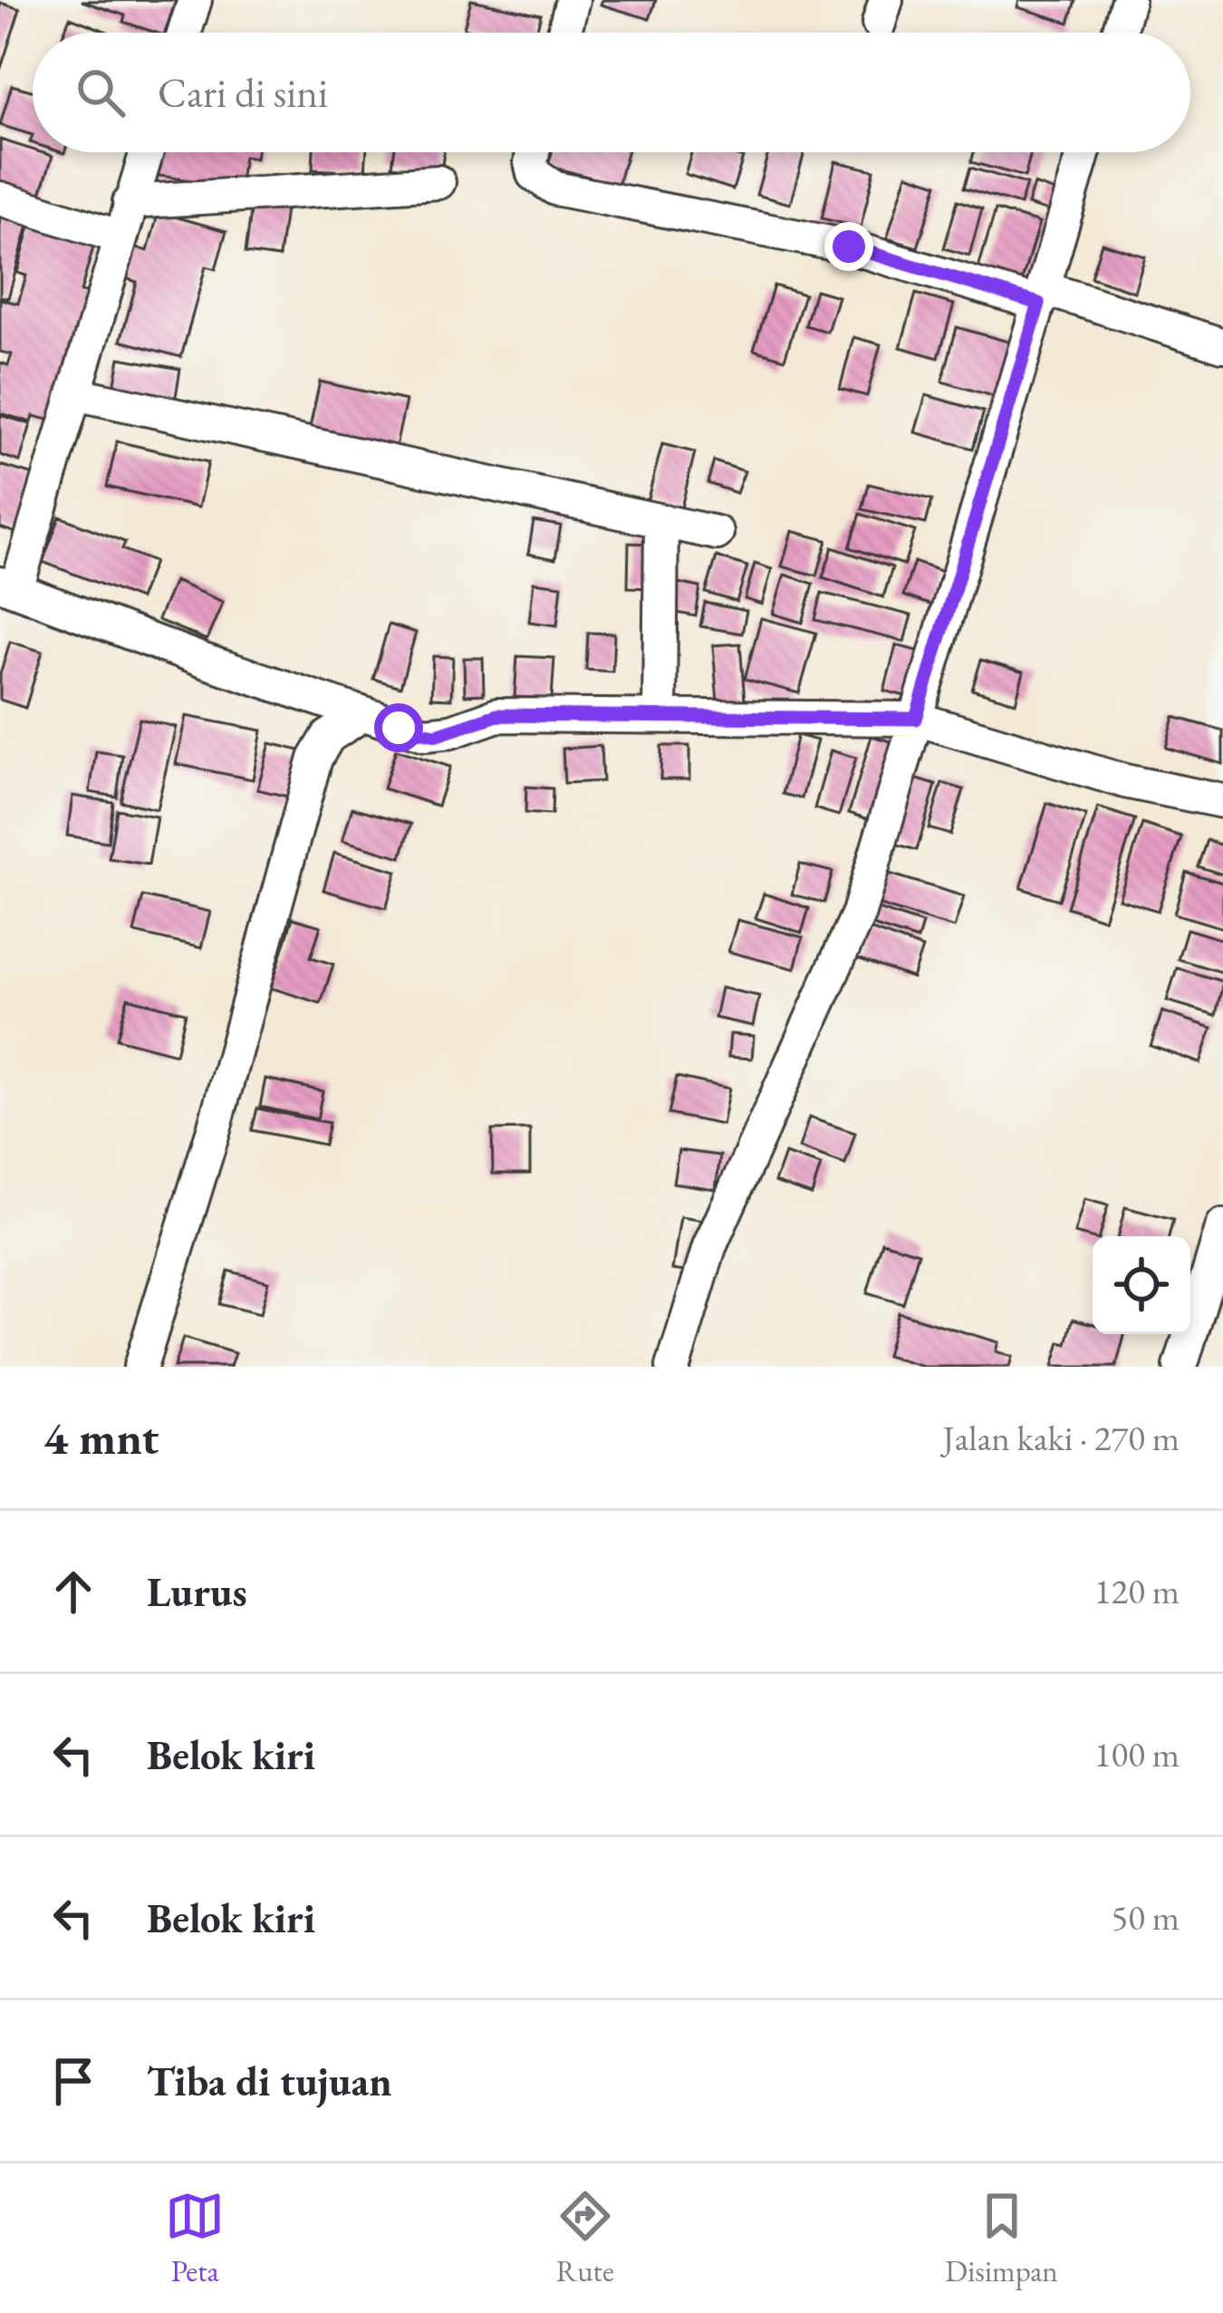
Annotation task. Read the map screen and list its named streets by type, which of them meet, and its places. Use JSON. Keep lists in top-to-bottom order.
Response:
{
  "page": {
    "search": "Cari di sini",
    "heading": ["4 mnt", "Jalan kaki · 270 m"],
    "list": [
      ["Lurus", "120 m"],
      ["Belok kiri", "100 m"],
      ["Belok kiri", "50 m"],
      "Tiba di tujuan"
    ],
    "nav": ["Peta", "Rute", "Disimpan"]
  }
}
